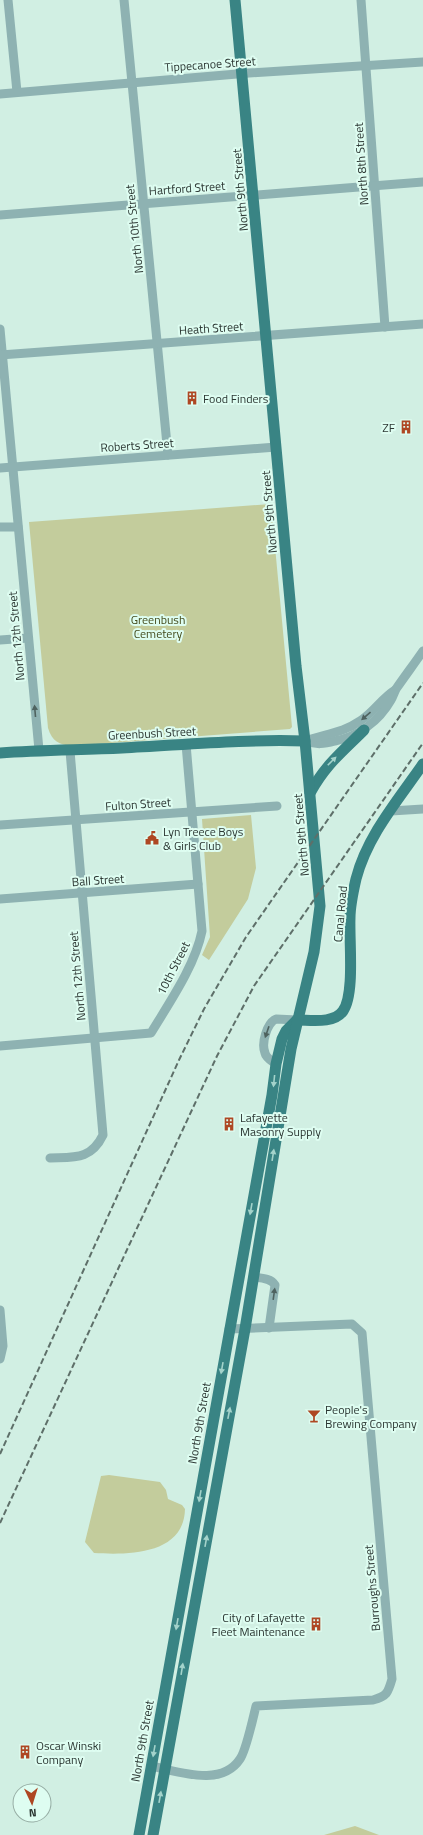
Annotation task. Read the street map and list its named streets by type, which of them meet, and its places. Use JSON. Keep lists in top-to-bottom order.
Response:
{
  "streets": {
    "main road": ["North 9th Street", "Greenbush Street", "Canal Road"],
    "street": [
      "Tippecanoe Street",
      "North 8th Street",
      "Hartford Street",
      "North 10th Street",
      "Heath Street",
      "Roberts Street",
      "North 12th Street",
      "Fulton Street",
      "Ball Street",
      "10th Street",
      "Burroughs Street"
    ]
  },
  "crossings": [
    ["Tippecanoe Street", "North 8th Street"],
    ["Tippecanoe Street", "North 9th Street"],
    ["Tippecanoe Street", "North 10th Street"],
    ["North 8th Street", "Hartford Street"],
    ["North 8th Street", "Heath Street"],
    ["Hartford Street", "North 9th Street"],
    ["Hartford Street", "North 10th Street"],
    ["North 9th Street", "Heath Street"],
    ["North 9th Street", "Roberts Street"],
    ["North 9th Street", "Greenbush Street"],
    ["North 9th Street", "Canal Road"],
    ["North 9th Street", "Burroughs Street"],
    ["North 10th Street", "Heath Street"],
    ["North 10th Street", "Roberts Street"],
    ["Heath Street", "North 12th Street"],
    ["Roberts Street", "North 12th Street"],
    ["North 12th Street", "Greenbush Street"],
    ["North 12th Street", "Fulton Street"],
    ["North 12th Street", "Ball Street"],
    ["North 12th Street", "10th Street"],
    ["Ball Street", "10th Street"]
  ],
  "parks": ["Greenbush Cemetery"],
  "places": {
    "building": [
      "Food Finders",
      "ZF",
      "Lafayette Masonry Supply",
      "City of Lafayette Fleet Maintenance",
      "Oscar Winski Company"
    ],
    "public building": ["Lyn Treece Boys & Girls Club"],
    "bar": ["People's Brewing Company"]
  },
  "north": "bottom"
}
